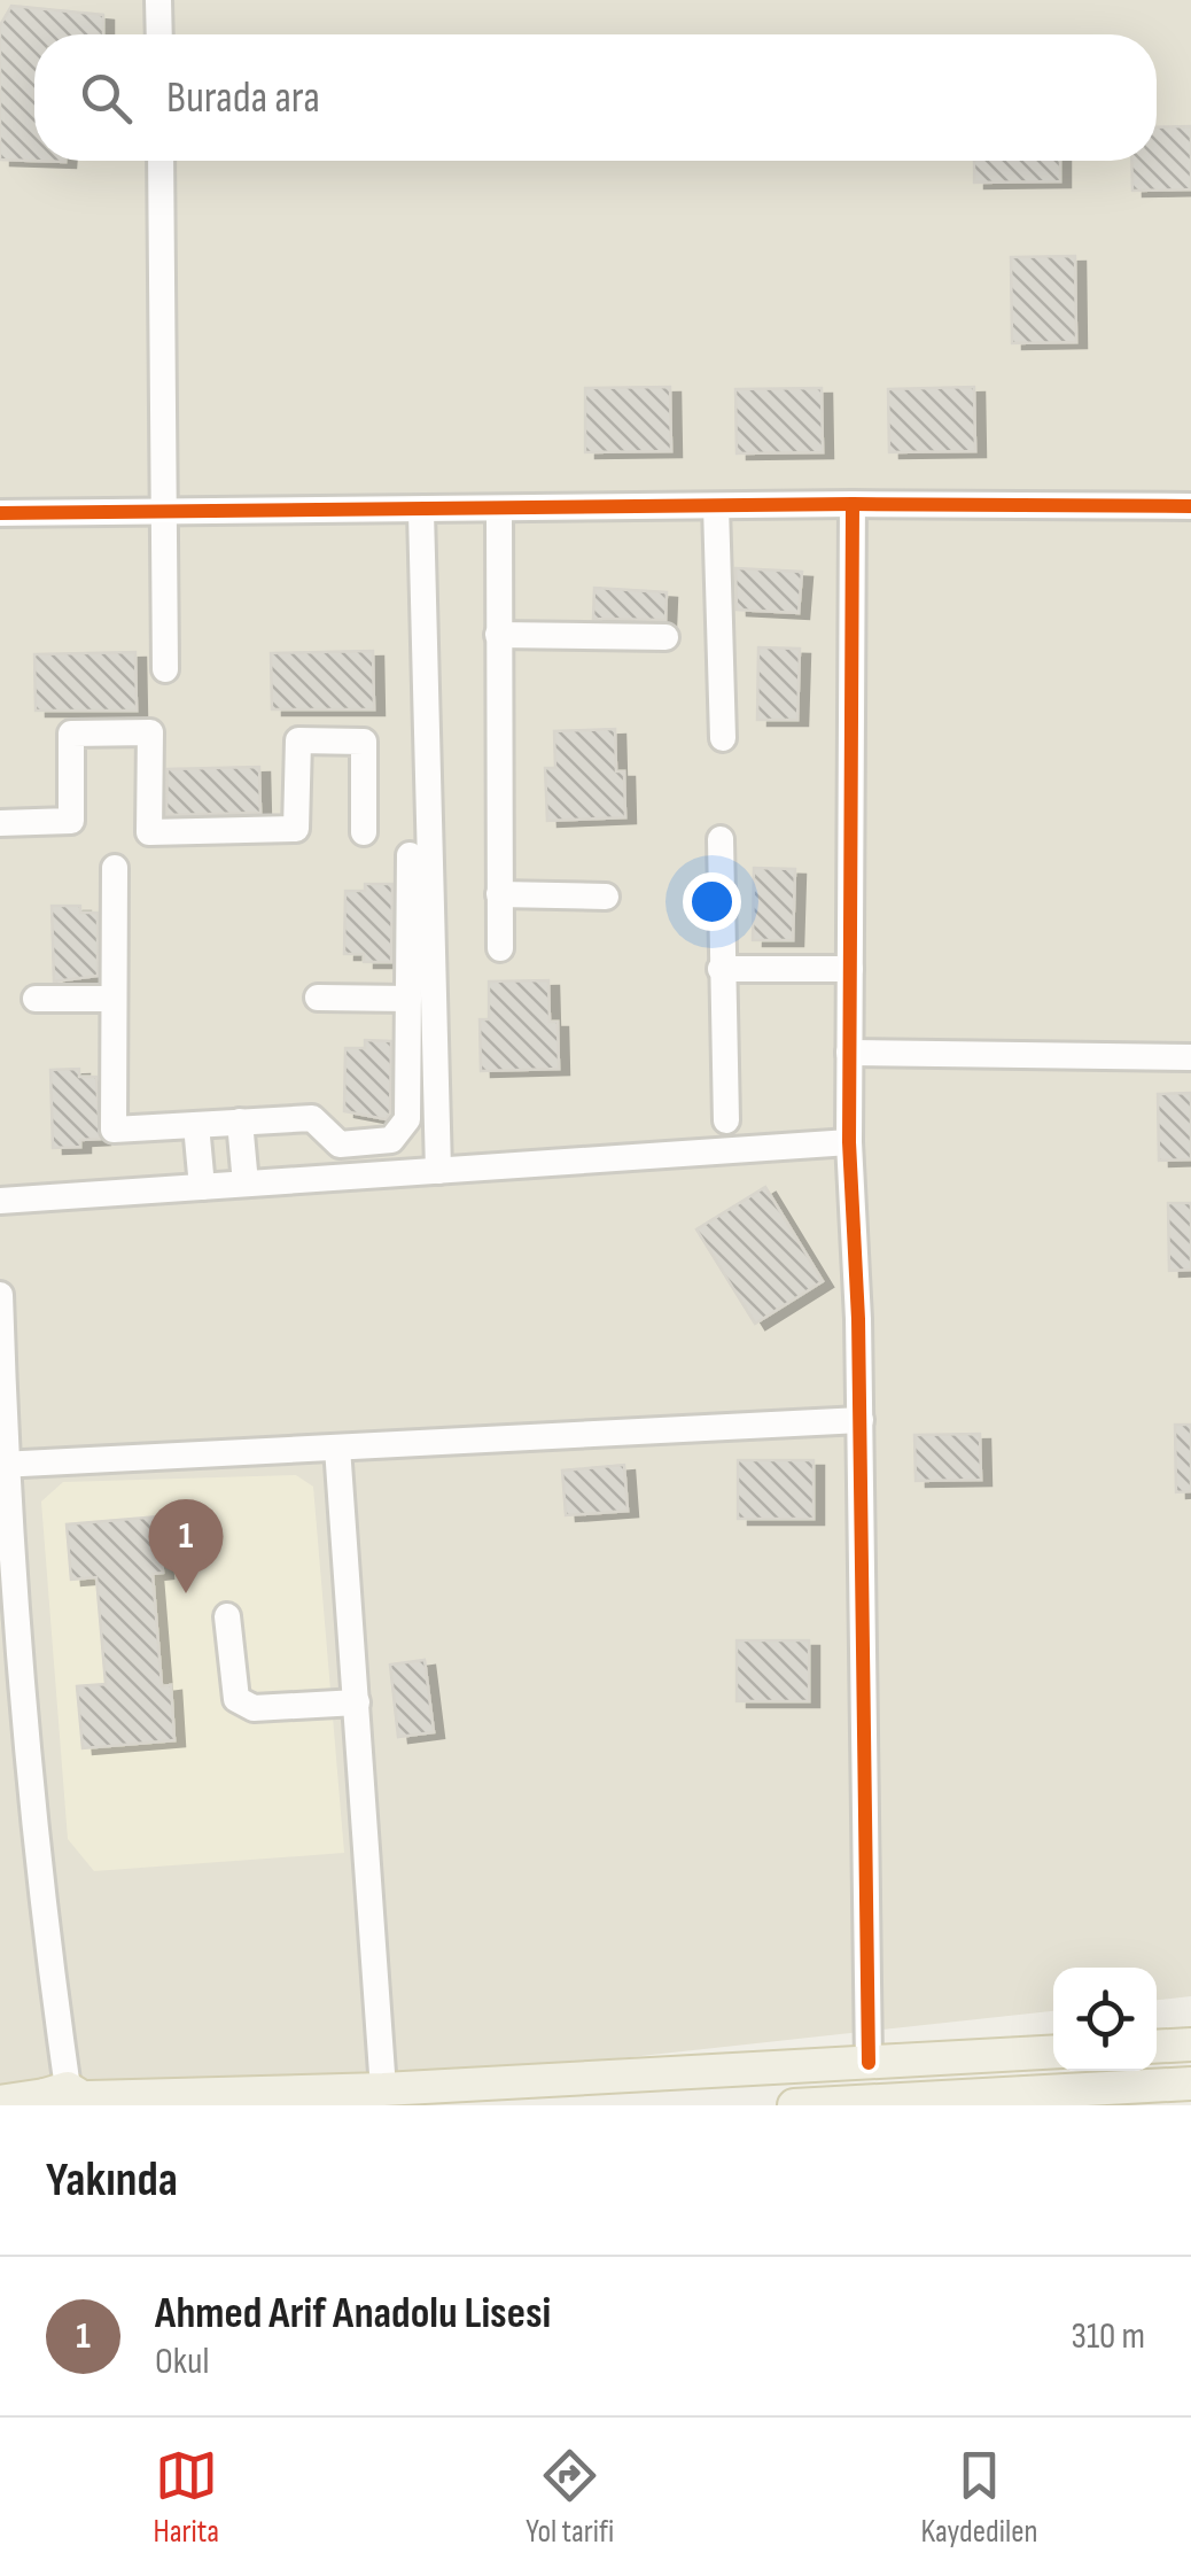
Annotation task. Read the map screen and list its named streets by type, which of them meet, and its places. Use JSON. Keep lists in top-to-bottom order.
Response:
{
  "page": {
    "search": "Burada ara",
    "pins": "1",
    "heading": "Yakında",
    "list": [
      {
        "mark": "1",
        "name": "Ahmed Arif Anadolu Lisesi",
        "note": "Okul",
        "value": "310 m"
      }
    ],
    "nav": ["Harita", "Yol tarifi", "Kaydedilen"]
  }
}
